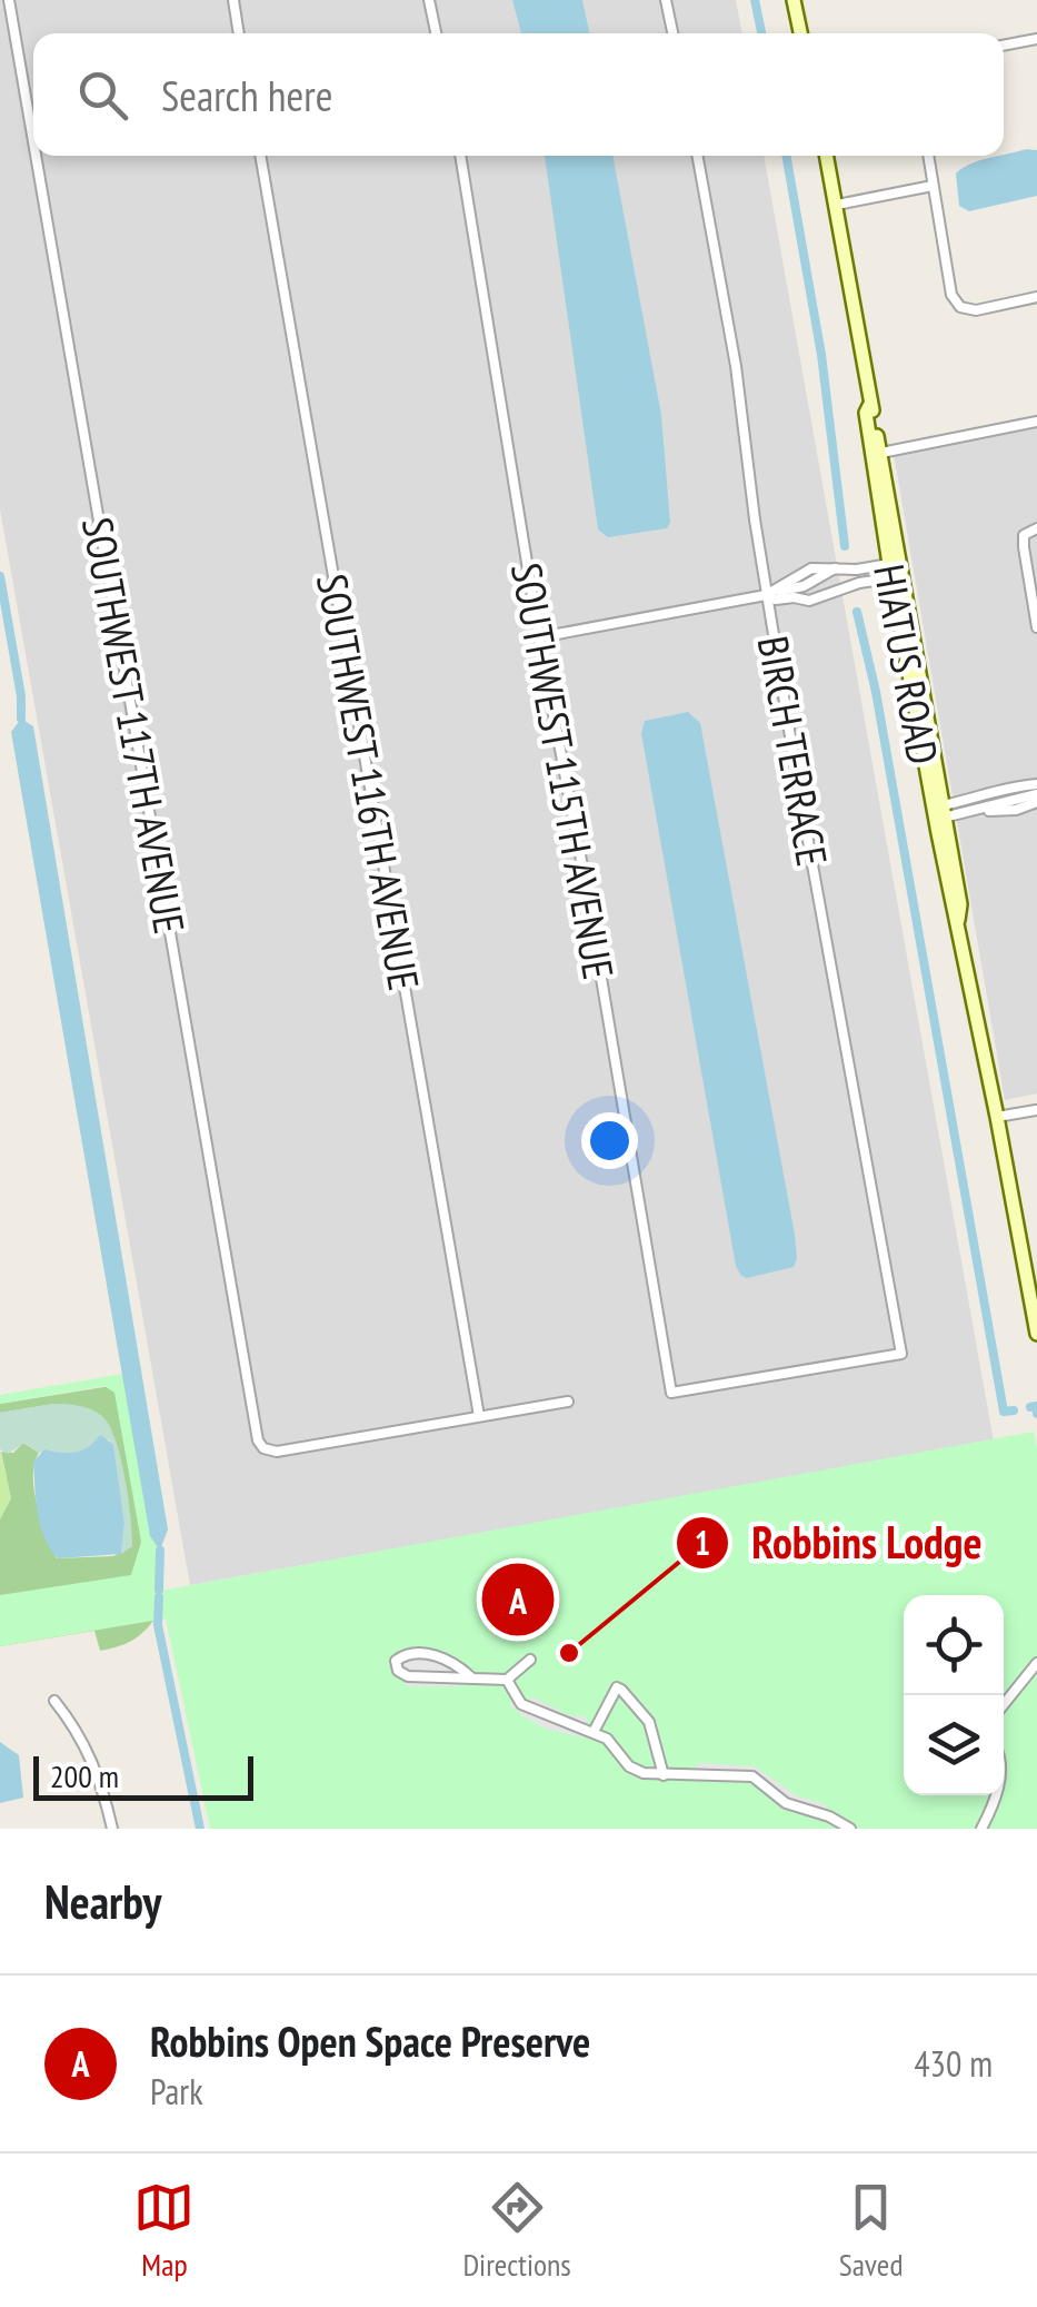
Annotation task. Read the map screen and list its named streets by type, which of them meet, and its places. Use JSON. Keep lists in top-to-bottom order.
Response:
{
  "streets": {
    "street": [
      "HIATUS ROAD",
      "SOUTHWEST 117TH AVENUE",
      "BIRCH TERRACE",
      "SOUTHWEST 115TH AVENUE",
      "SOUTHWEST 116TH AVENUE"
    ]
  },
  "crossings": [
    ["SOUTHWEST 117TH AVENUE", "SOUTHWEST 116TH AVENUE"],
    ["BIRCH TERRACE", "SOUTHWEST 115TH AVENUE"]
  ],
  "places": ["Robbins Lodge"],
  "scale_bar": "200 m",
  "page": {
    "search": "Search here",
    "pins": "A",
    "scale": "200 m",
    "heading": "Nearby",
    "list": [
      {
        "mark": "A",
        "name": "Robbins Open Space Preserve",
        "note": "Park",
        "value": "430 m"
      }
    ],
    "nav": ["Map", "Directions", "Saved"]
  }
}
